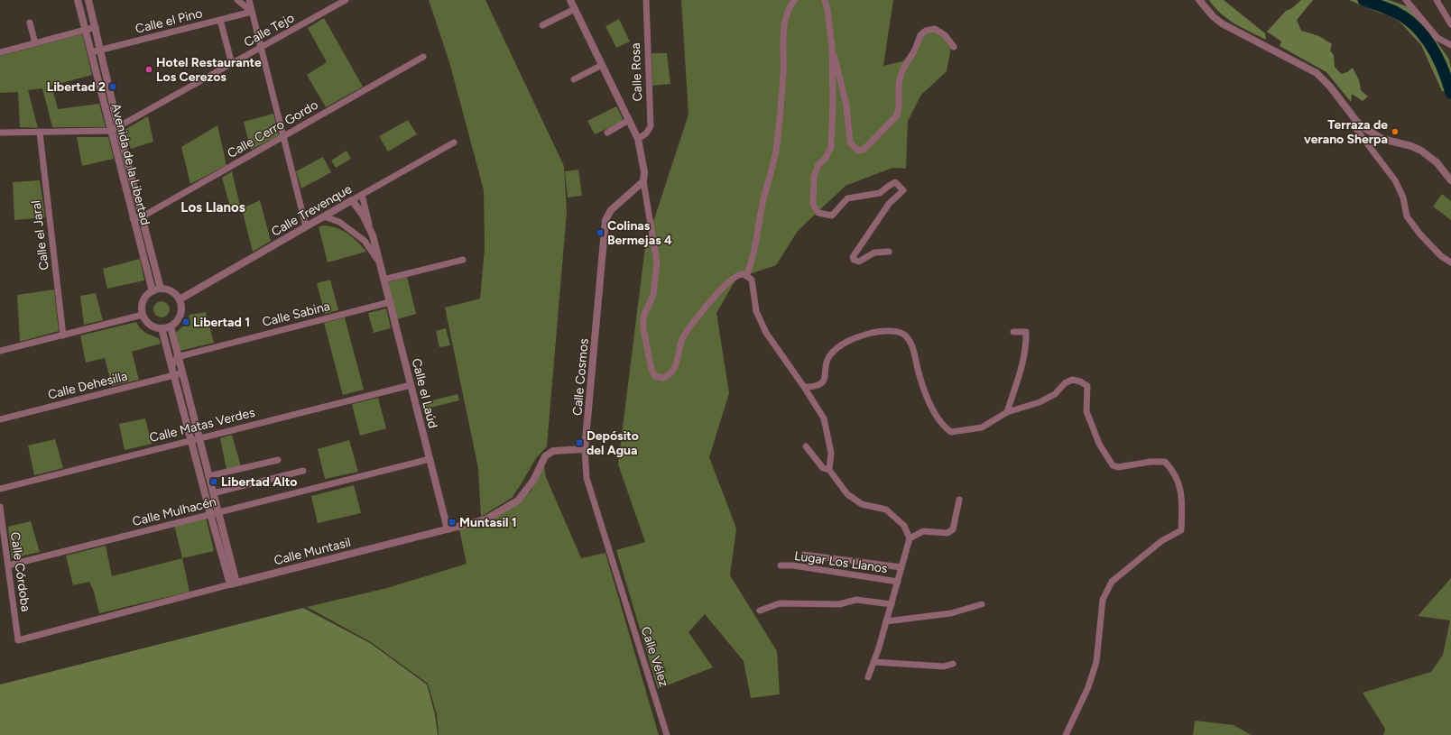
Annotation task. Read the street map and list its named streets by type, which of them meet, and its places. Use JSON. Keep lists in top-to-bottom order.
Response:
{
  "streets": {
    "street": [
      "Calle el Pino",
      "Calle Tejo",
      "Calle Rosa",
      "Calle Cerro Gordo",
      "Avenida de la Libertad",
      "Calle Trevenque",
      "Calle el Jaral",
      "Calle Sabina",
      "Calle Cosmos",
      "Calle Dehesilla",
      "Calle el Laúd",
      "Calle Matas Verdes",
      "Calle Mulhacén",
      "Calle Muntasil",
      "Lugar Los Llanos",
      "Calle Córdoba",
      "Calle Vélez"
    ]
  },
  "crossings": [
    ["Calle el Pino", "Avenida de la Libertad"],
    ["Calle Tejo", "Avenida de la Libertad"],
    ["Calle Tejo", "Calle el Jaral"],
    ["Calle Cerro Gordo", "Avenida de la Libertad"],
    ["Avenida de la Libertad", "Calle Trevenque"],
    ["Calle Trevenque", "Calle el Laúd"],
    ["Calle Sabina", "Calle el Laúd"],
    ["Calle Cosmos", "Calle Muntasil"],
    ["Calle Cosmos", "Calle Vélez"],
    ["Calle el Laúd", "Calle Matas Verdes"],
    ["Calle el Laúd", "Calle Mulhacén"],
    ["Calle el Laúd", "Calle Muntasil"],
    ["Calle Mulhacén", "Calle Córdoba"],
    ["Calle Muntasil", "Calle Córdoba"]
  ],
  "districts": ["Los Llanos"],
  "places": {
    "other": ["Hotel Restaurante Los Cerezos", "Terraza de verano Sherpa"],
    "transit": [
      "Libertad 2",
      "Colinas Bermejas 4",
      "Libertad 1",
      "Depósito del Agua",
      "Libertad Alto",
      "Muntasil 1"
    ]
  }
}
